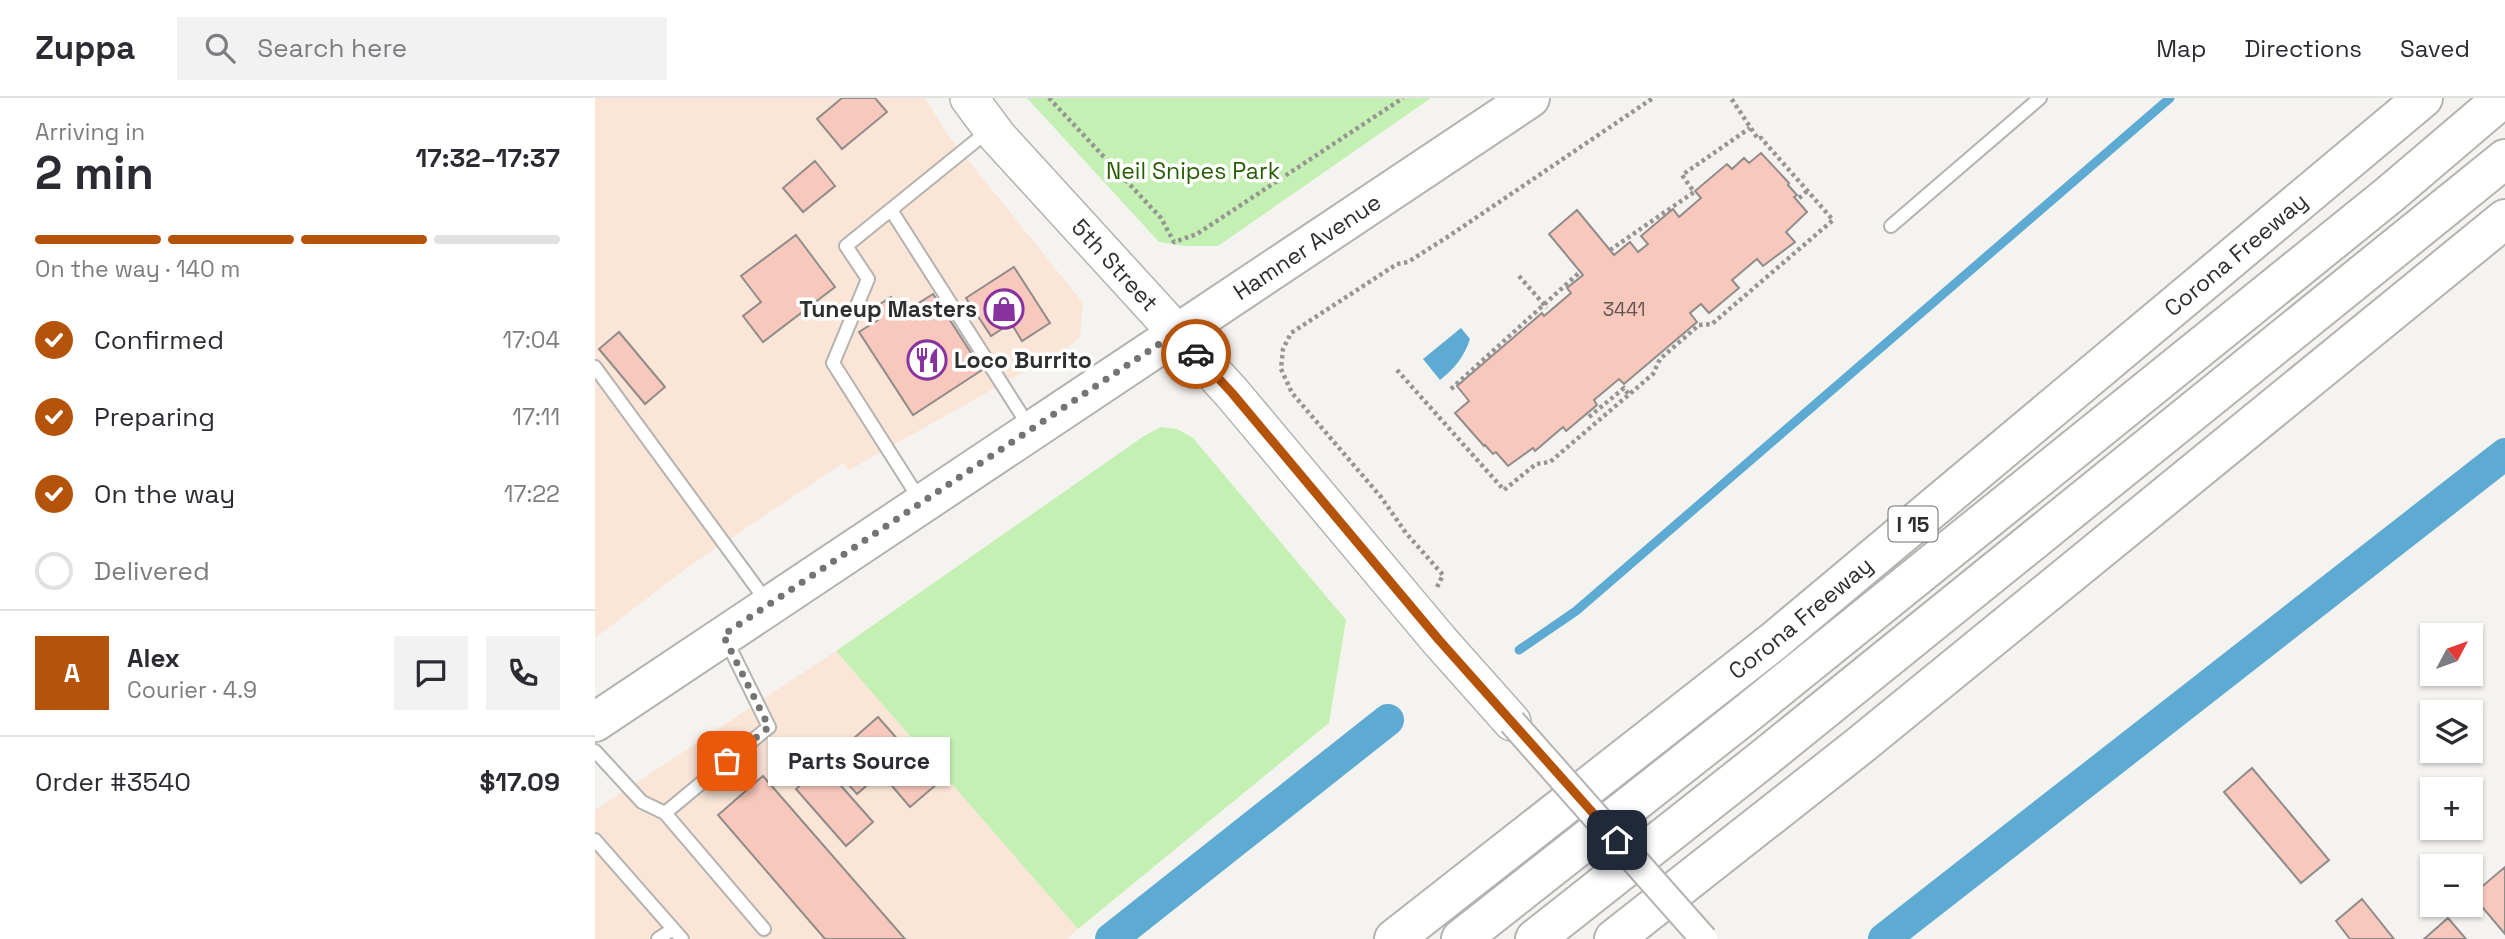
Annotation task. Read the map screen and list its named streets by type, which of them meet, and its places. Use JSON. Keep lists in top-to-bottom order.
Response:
{
  "streets": {
    "main road": ["Hamner Avenue", "Corona Freeway", "I 15"],
    "street": ["5th Street"]
  },
  "crossings": [
    ["Hamner Avenue", "5th Street"]
  ],
  "parks": ["Neil Snipes Park"],
  "places": {
    "shop": ["Tuneup Masters"],
    "restaurant": ["Loco Burrito"],
    "other": ["Parts Source"]
  },
  "house_numbers": ["3441"],
  "north": "top right",
  "page": {
    "header": "Zuppa",
    "search": "Search here",
    "nav": ["Map", "Directions", "Saved"],
    "heading": ["2 min", "Arriving in", "17:32–17:37"],
    "panel": [
      "Alex",
      "Courier · 4.9",
      "Order #3540",
      "$17.09"
    ],
    "bar": "On the way · 140 m",
    "list": [
      ["Confirmed", "17:04"],
      ["Preparing", "17:11"],
      ["On the way", "17:22"],
      "Delivered"
    ],
    "map_buttons": ["+", "−"],
    "round": "A",
    "bubble": "Parts Source"
  }
}
